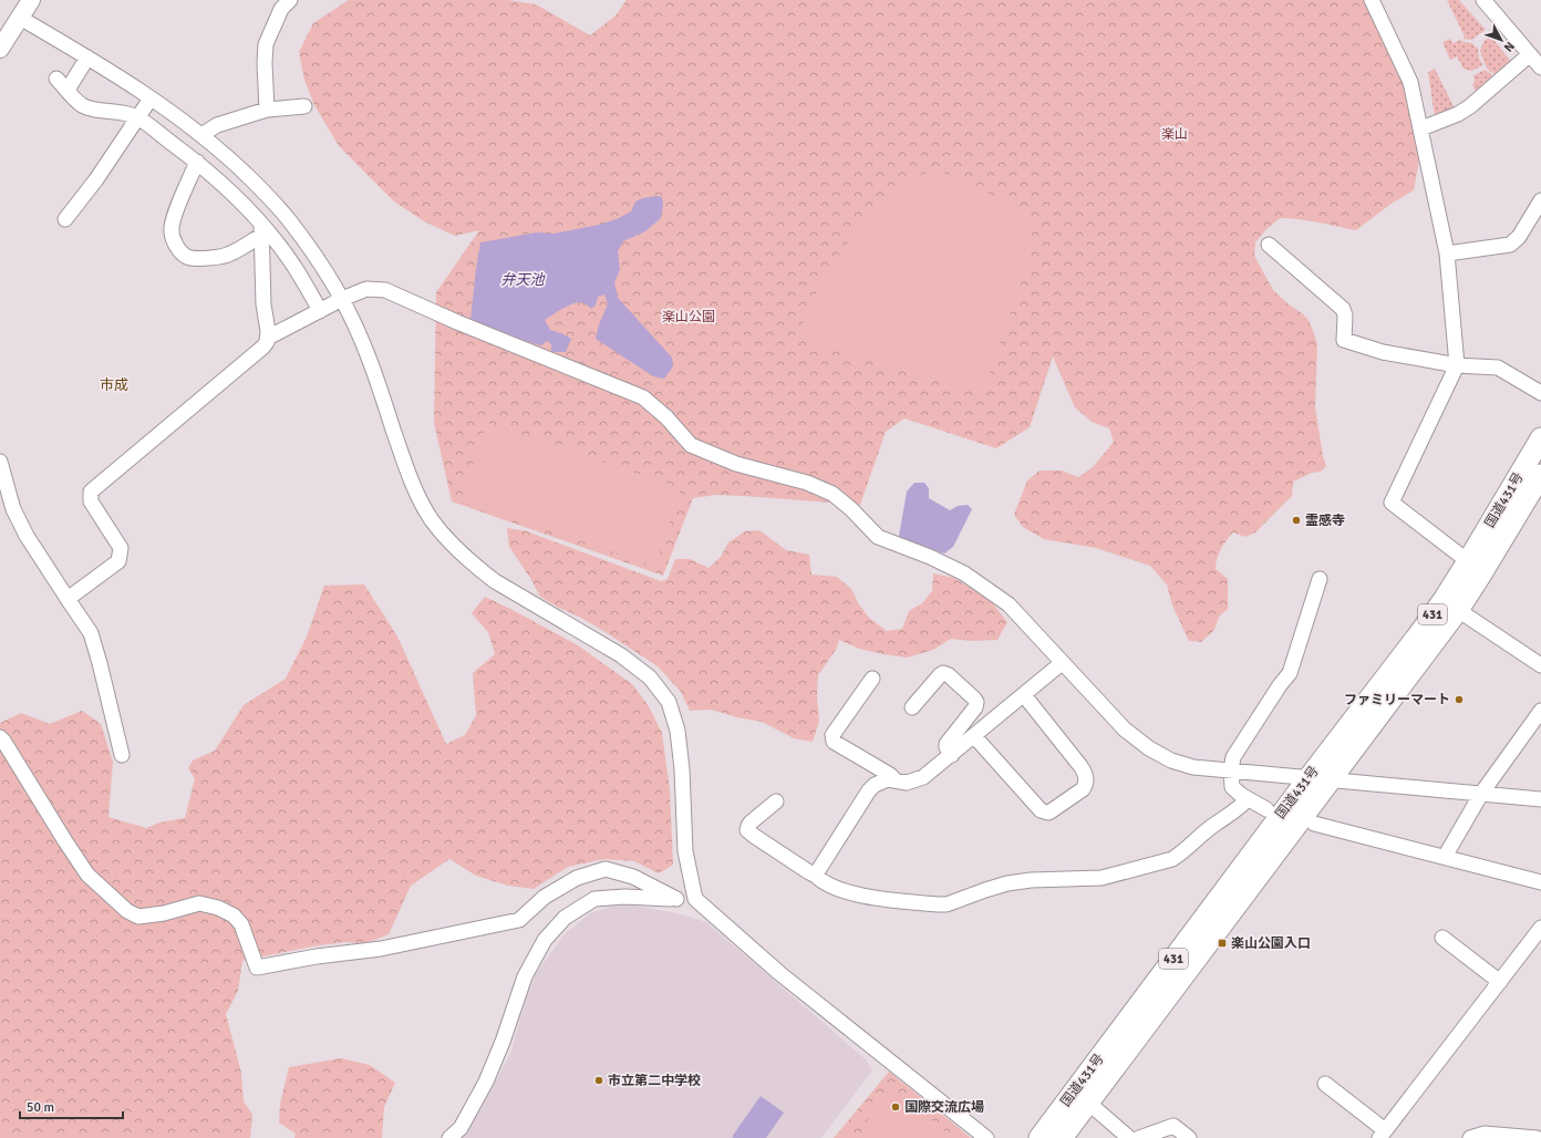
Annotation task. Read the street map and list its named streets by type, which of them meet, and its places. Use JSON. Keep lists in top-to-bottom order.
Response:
{
  "streets": {
    "highway": ["国道431号", "431"]
  },
  "districts": ["市成"],
  "water": ["弁天池"],
  "parks": ["楽山", "楽山公園"],
  "places": {
    "other": [
      "霊感寺",
      "ファミリーマート",
      "市立第二中学校",
      "国際交流広場"
    ],
    "transit": ["楽山公園入口"]
  },
  "scale_bar": "50 m",
  "north": "bottom right"
}
